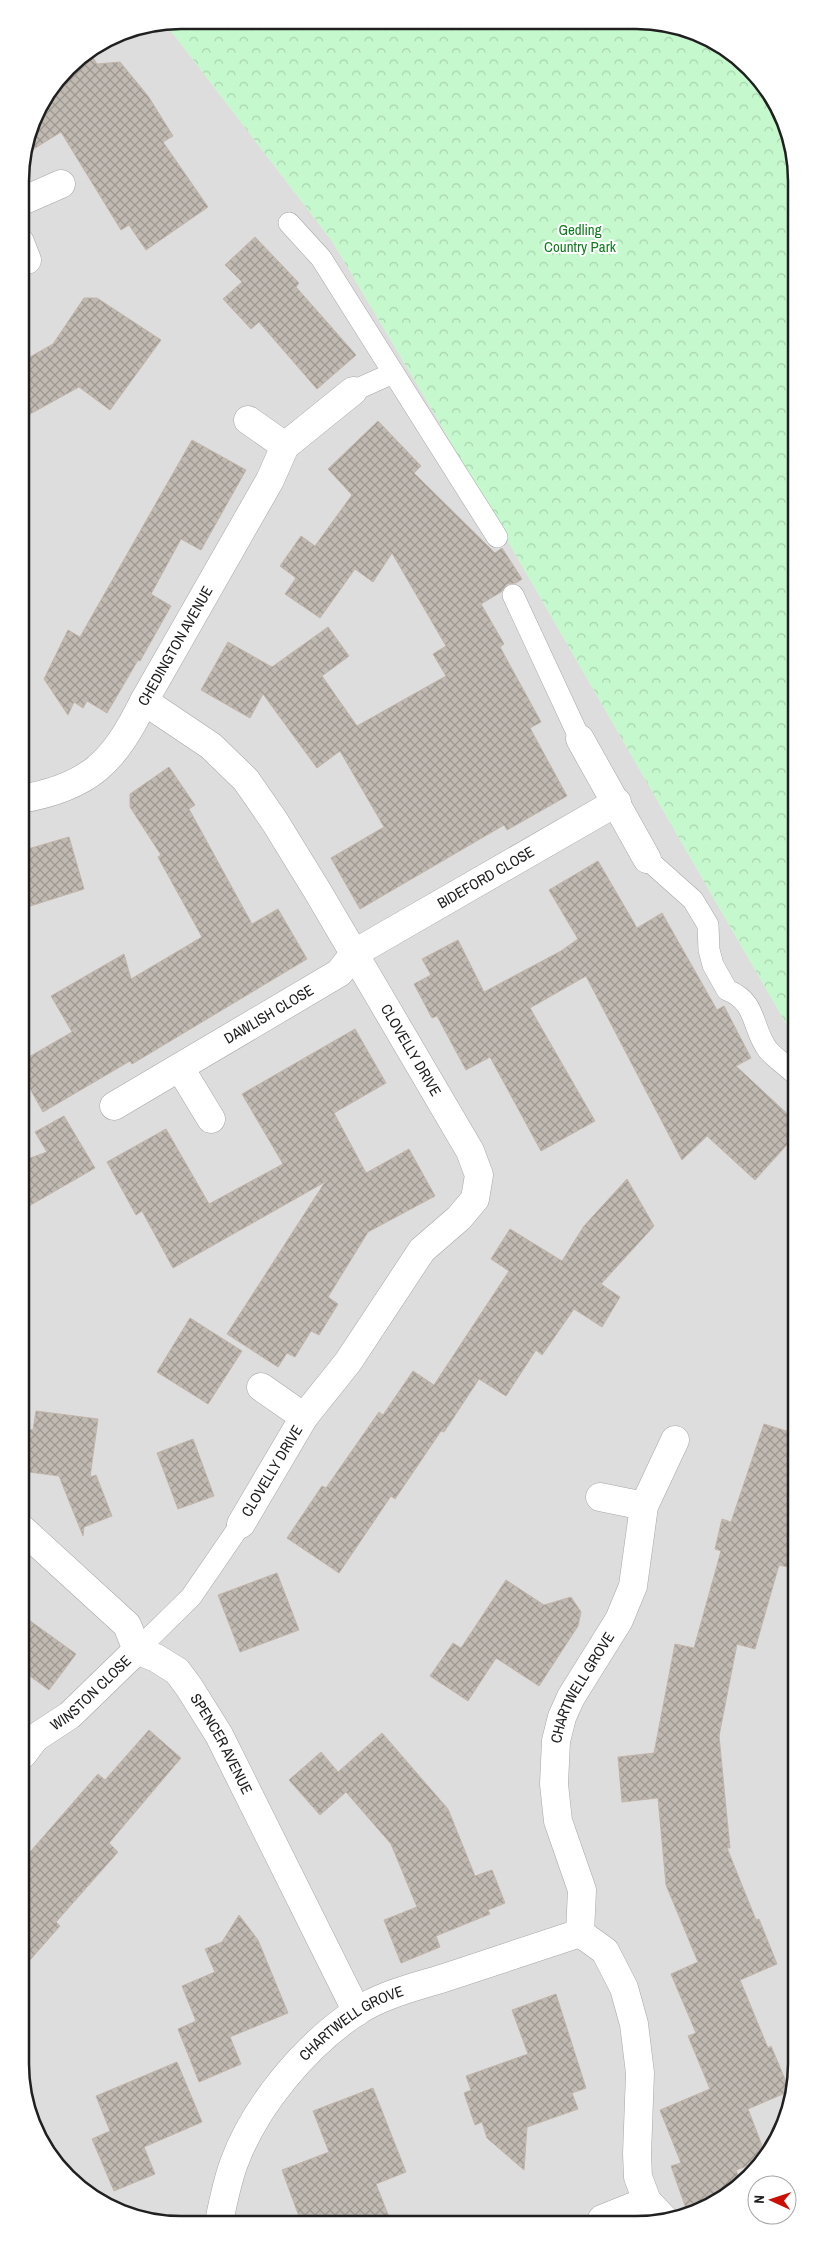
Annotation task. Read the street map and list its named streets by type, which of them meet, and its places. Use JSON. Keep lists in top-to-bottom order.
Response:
{
  "streets": {
    "street": [
      "CHEDINGTON AVENUE",
      "BIDEFORD CLOSE",
      "DAWLISH CLOSE",
      "CLOVELLY DRIVE",
      "CHARTWELL GROVE",
      "WINSTON CLOSE",
      "SPENCER AVENUE"
    ]
  },
  "crossings": [
    ["CHEDINGTON AVENUE", "CLOVELLY DRIVE"],
    ["BIDEFORD CLOSE", "DAWLISH CLOSE"],
    ["BIDEFORD CLOSE", "CLOVELLY DRIVE"],
    ["DAWLISH CLOSE", "CLOVELLY DRIVE"],
    ["CHARTWELL GROVE", "SPENCER AVENUE"],
    ["WINSTON CLOSE", "SPENCER AVENUE"]
  ],
  "parks": ["Gedling Country Park"],
  "north": "left"
}
